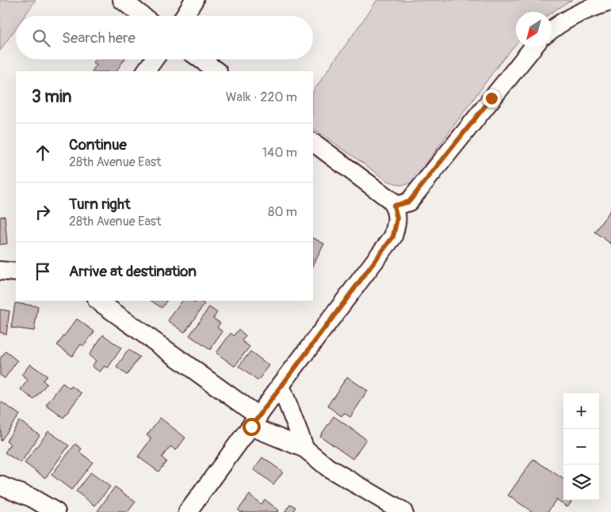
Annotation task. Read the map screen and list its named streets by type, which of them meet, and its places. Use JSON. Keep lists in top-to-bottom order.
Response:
{
  "north": "bottom left",
  "page": {
    "search": "Search here",
    "heading": ["3 min", "Walk · 220 m"],
    "list": [
      ["Continue", "28th Avenue East", "140 m"],
      ["Turn right", "28th Avenue East", "80 m"],
      "Arrive at destination"
    ],
    "map_buttons": ["+", "−"]
  }
}
